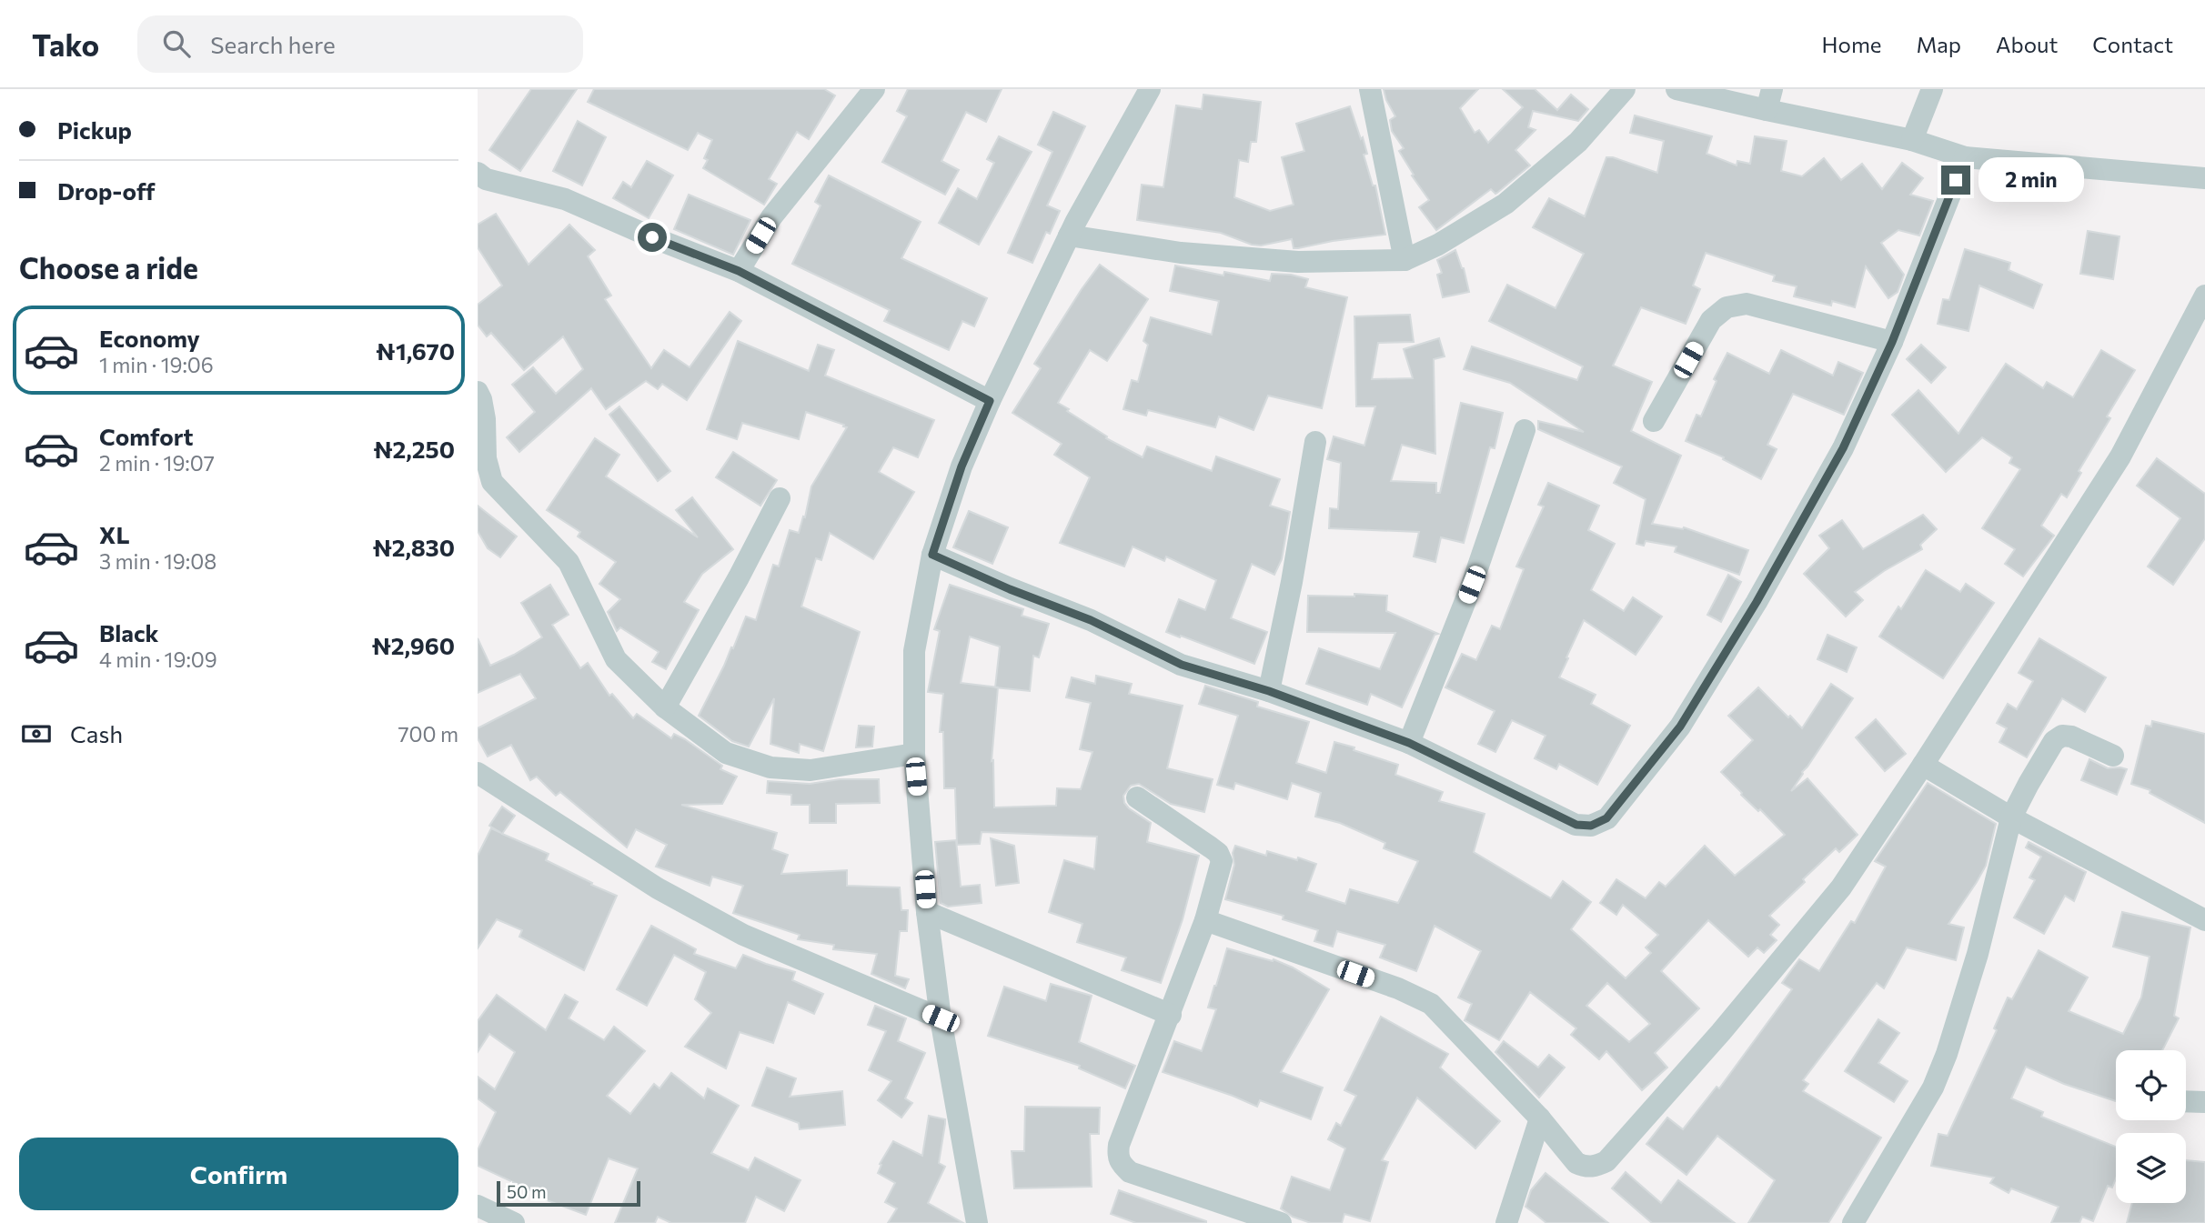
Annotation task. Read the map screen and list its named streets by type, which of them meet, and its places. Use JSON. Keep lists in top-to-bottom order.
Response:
{
  "scale_bar": "50 m",
  "page": {
    "header": "Tako",
    "search": "Search here",
    "nav": [
      "Home",
      "Map",
      "About",
      "Contact"
    ],
    "banner": ["Pickup", "Drop-off"],
    "bubble": "2 min",
    "heading": "Choose a ride",
    "list": [
      {
        "name": "Economy",
        "note": "1 min · 19:06",
        "value": "₦1,670"
      },
      {
        "name": "Comfort",
        "note": "2 min · 19:07",
        "value": "₦2,250"
      },
      {
        "name": "XL",
        "note": "3 min · 19:08",
        "value": "₦2,830"
      },
      {
        "name": "Black",
        "note": "4 min · 19:09",
        "value": "₦2,960"
      }
    ],
    "pay": ["Cash", "700 m"],
    "buttons": "Confirm",
    "scale": "50 m"
  }
}
